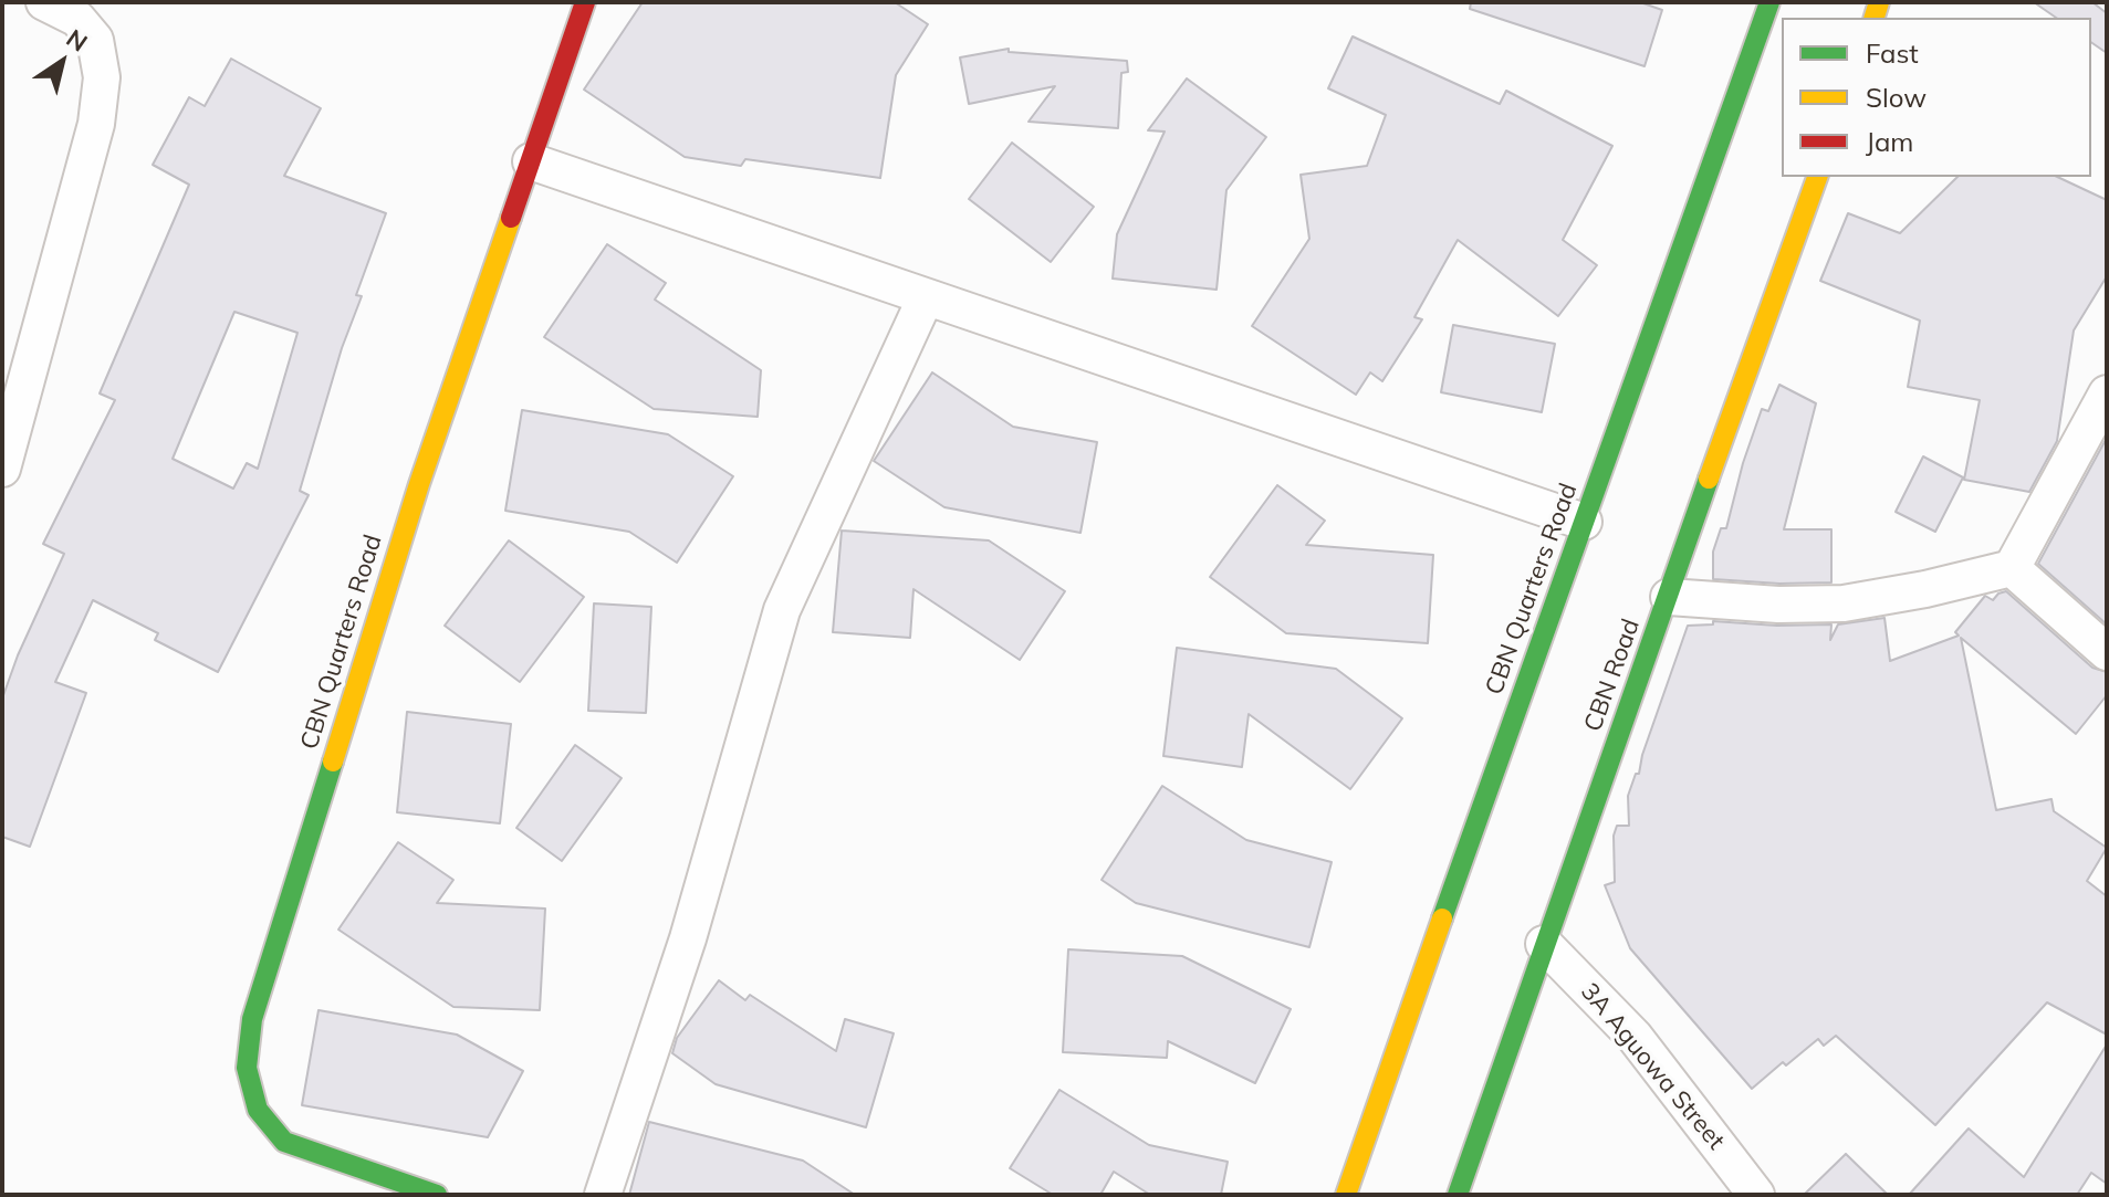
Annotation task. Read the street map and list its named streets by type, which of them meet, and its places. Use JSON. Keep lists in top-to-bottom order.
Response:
{
  "streets": {
    "street": ["CBN Quarters Road", "CBN Road", "3A Aguowa Street"]
  },
  "crossings": [
    ["CBN Road", "3A Aguowa Street"]
  ],
  "legend": ["Fast", "Slow", "Jam"],
  "north": "top right"
}
